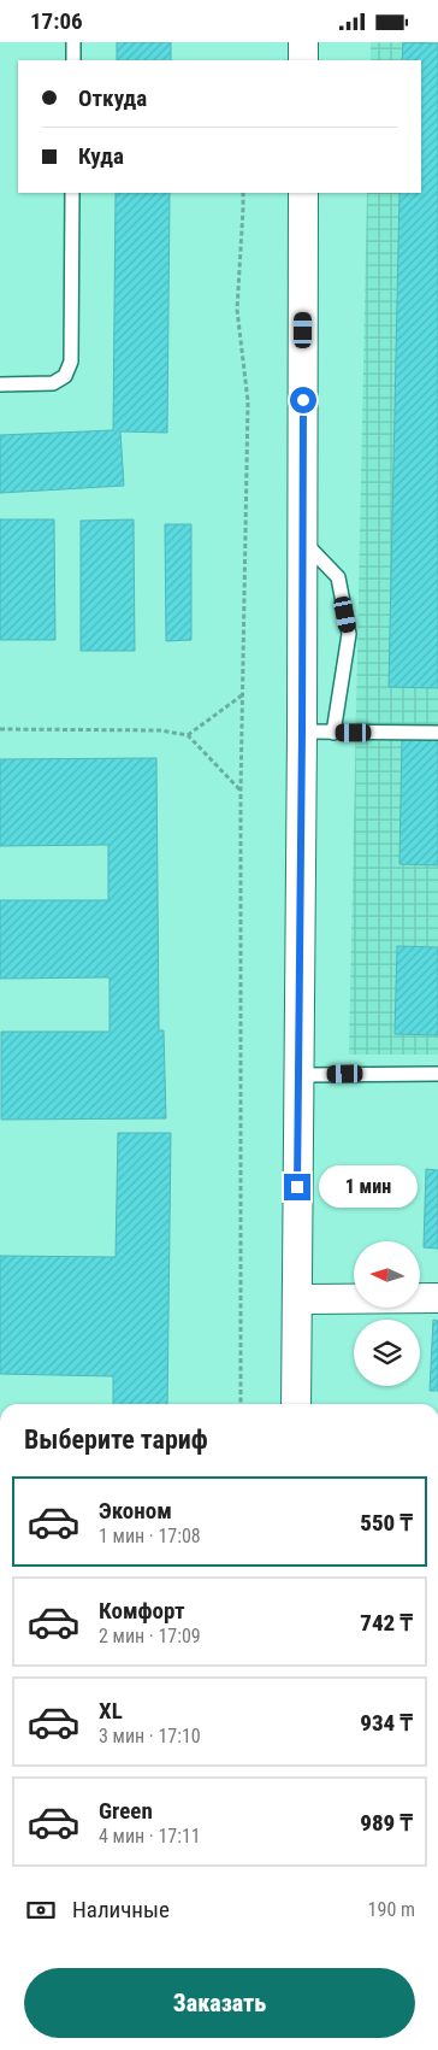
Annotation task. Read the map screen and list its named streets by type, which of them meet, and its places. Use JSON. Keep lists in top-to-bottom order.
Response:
{
  "north": "left",
  "page": {
    "status": "17:06",
    "banner": ["Откуда", "Куда"],
    "bubble": "1 мин",
    "heading": "Выберите тариф",
    "list": [
      {
        "name": "Эконом",
        "note": "1 мин · 17:08",
        "value": "550 ₸"
      },
      {
        "name": "Комфорт",
        "note": "2 мин · 17:09",
        "value": "742 ₸"
      },
      {
        "name": "XL",
        "note": "3 мин · 17:10",
        "value": "934 ₸"
      },
      {
        "name": "Green",
        "note": "4 мин · 17:11",
        "value": "989 ₸"
      }
    ],
    "pay": ["Наличные", "190 m"],
    "buttons": "Заказать"
  }
}
